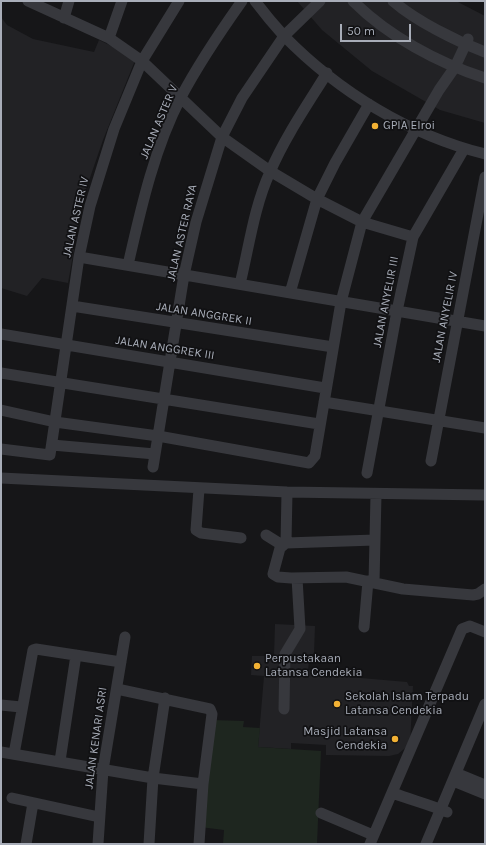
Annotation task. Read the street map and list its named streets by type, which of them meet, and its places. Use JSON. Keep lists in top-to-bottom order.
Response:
{
  "streets": {
    "street": [
      "JALAN ASTER V",
      "JALAN ASTER IV",
      "JALAN ASTER RAYA",
      "JALAN ANYELIR III",
      "JALAN ANGGREK II",
      "JALAN ANYELIR IV",
      "JALAN ANGGREK III",
      "JALAN KENARI ASRI"
    ]
  },
  "crossings": [
    ["JALAN ASTER IV", "JALAN ANGGREK II"],
    ["JALAN ASTER IV", "JALAN ANGGREK III"],
    ["JALAN ASTER RAYA", "JALAN ANGGREK II"],
    ["JALAN ASTER RAYA", "JALAN ANGGREK III"]
  ],
  "places": [
    "GPIA Elroi",
    "Perpustakaan Latansa Cendekia",
    "Sekolah Islam Terpadu Latansa Cendekia",
    "Masjid Latansa Cendekia"
  ],
  "scale_bar": "50 m"
}
